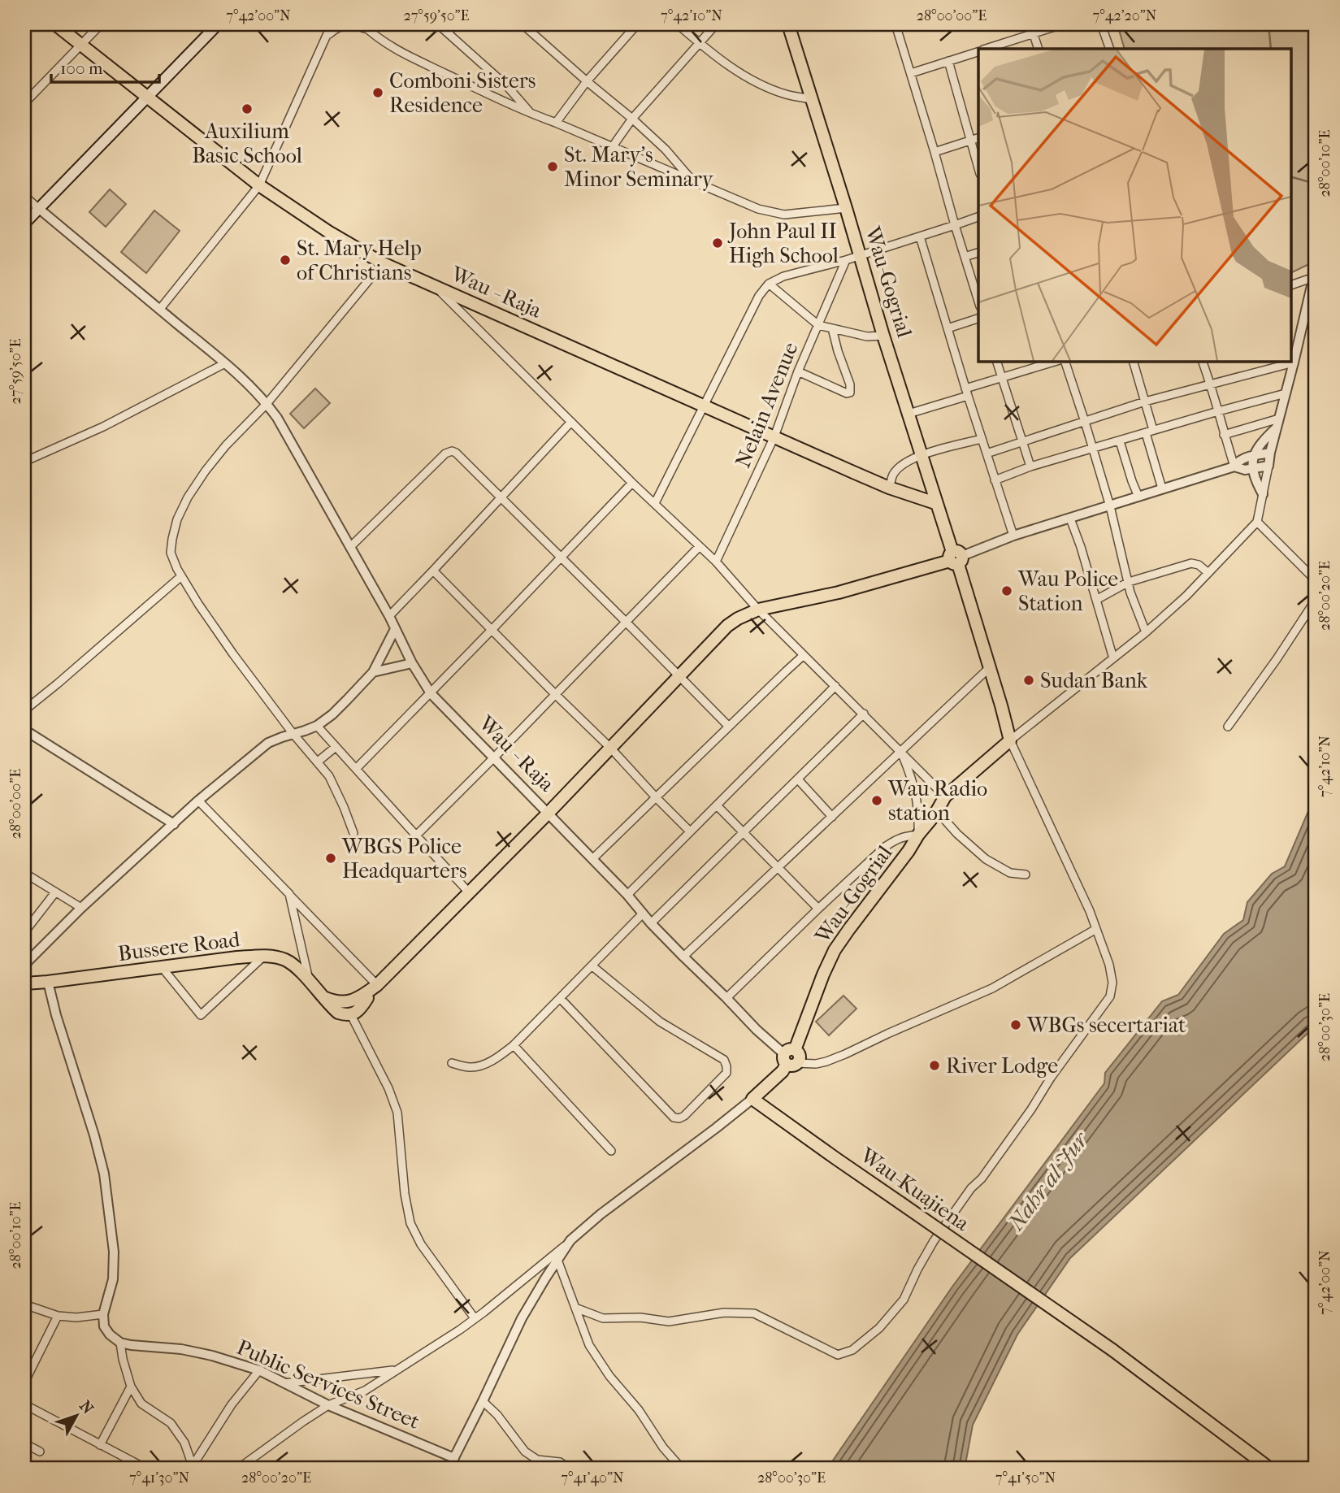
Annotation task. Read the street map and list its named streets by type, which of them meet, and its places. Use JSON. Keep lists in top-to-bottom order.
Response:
{
  "streets": {
    "main road": [
      "Wau-Gogrial",
      "Wau - Raja",
      "Bussere Road",
      "Wau-Kuajiena"
    ],
    "street": ["Nelain Avenue", "Public Services Street"]
  },
  "crossings": [
    ["Wau-Gogrial", "Wau - Raja"],
    ["Wau-Gogrial", "Wau-Kuajiena"],
    ["Wau - Raja", "Nelain Avenue"]
  ],
  "water": ["Nahr al Jur"],
  "places": [
    "Comboni Sisters Residence",
    "Auxilium Basic School",
    "St. Mary's Minor Seminary",
    "John Paul II High School",
    "St. Mary Help of Christians",
    "Wau Police Station",
    "Sudan Bank",
    "Wau Radio station",
    "WBGS Police Headquarters",
    "WBGs secertariat",
    "River Lodge"
  ],
  "scale_bar": "100 m",
  "north": "top right",
  "coordinates": [
    "7°42'00\"N",
    "27°59'50\"E",
    "7°42'10\"N",
    "28°00'00\"E",
    "7°42'20\"N",
    "28°00'10\"E",
    "28°00'20\"E",
    "28°00'30\"E",
    "7°41'30\"N",
    "7°41'40\"N",
    "7°41'50\"N"
  ]
}
